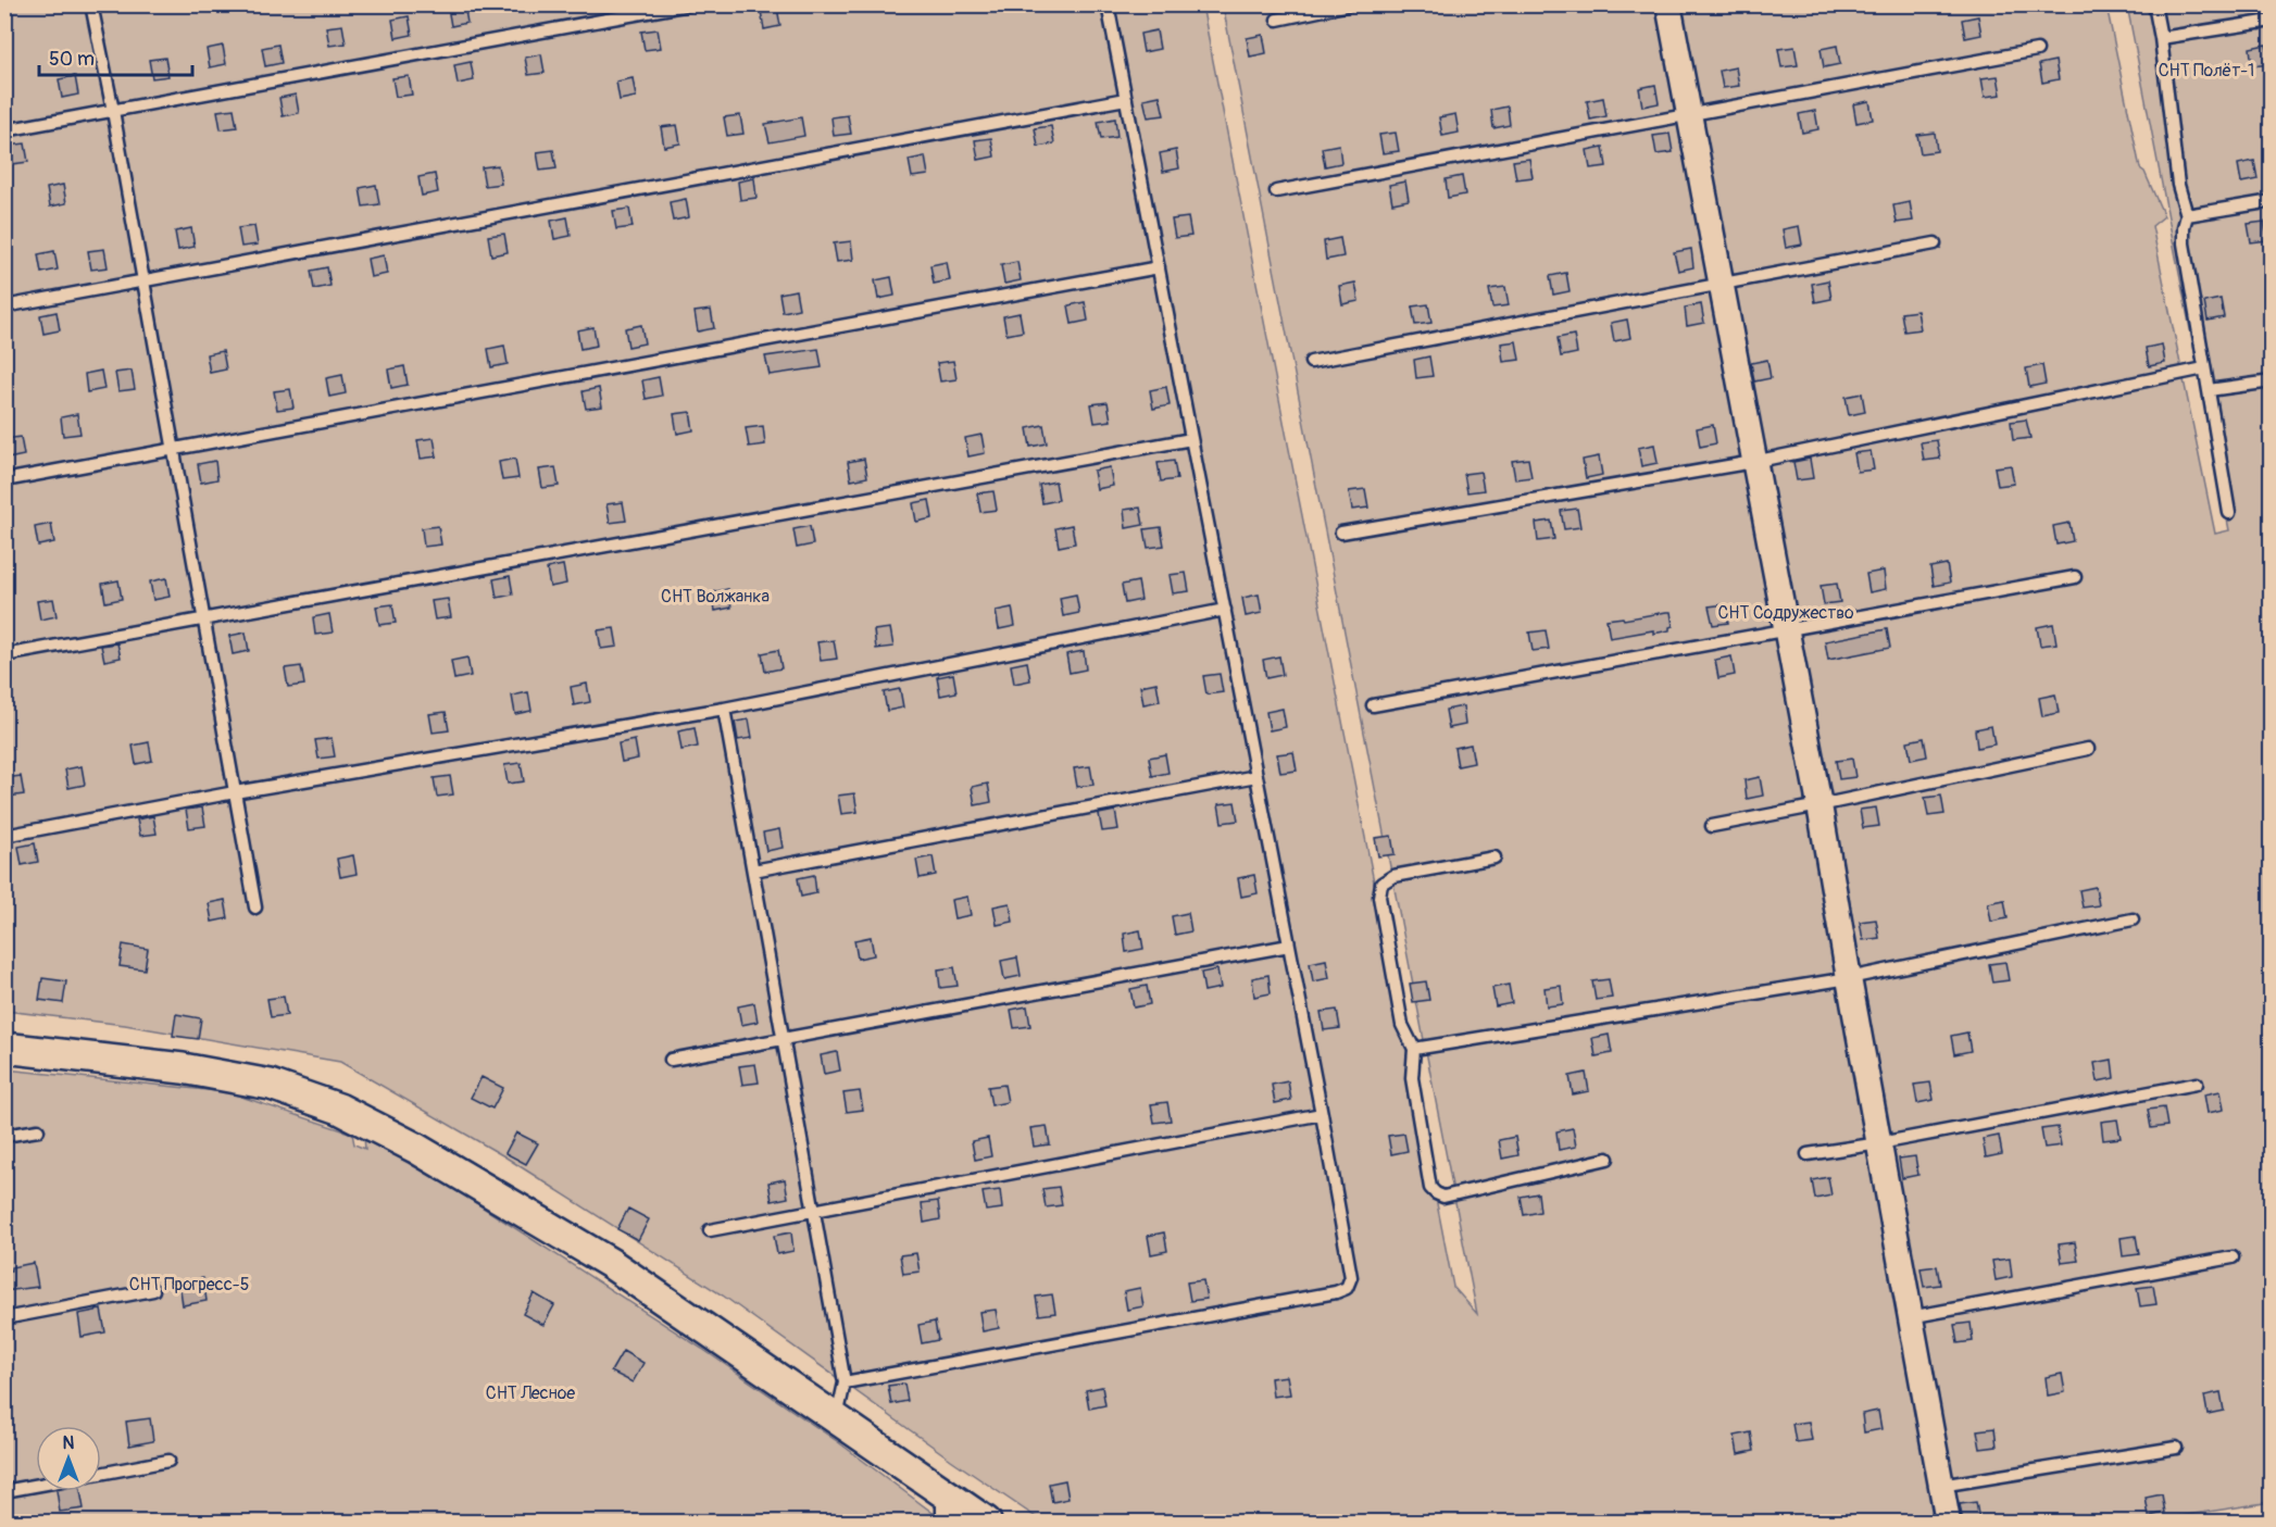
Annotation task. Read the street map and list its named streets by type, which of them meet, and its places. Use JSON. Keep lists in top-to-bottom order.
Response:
{
  "parks": [
    "СНТ Полёт-1",
    "СНТ Волжанка",
    "СНТ Содружество",
    "СНТ Прогресс-5",
    "СНТ Лесное"
  ],
  "scale_bar": "50 m",
  "north": "top"
}
